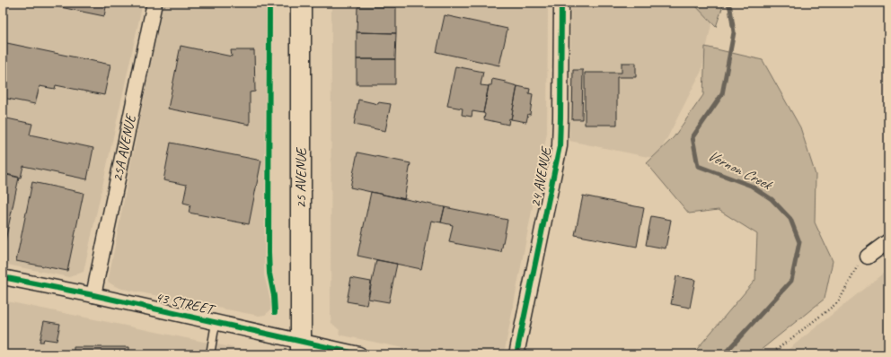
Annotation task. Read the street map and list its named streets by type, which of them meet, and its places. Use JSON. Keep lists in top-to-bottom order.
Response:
{
  "streets": {
    "main road": ["25 AVENUE"],
    "street": ["25A AVENUE", "24 AVENUE", "43 STREET"]
  },
  "crossings": [
    ["25A AVENUE", "43 STREET"],
    ["25 AVENUE", "43 STREET"]
  ],
  "water": ["Vernon Creek"]
}
